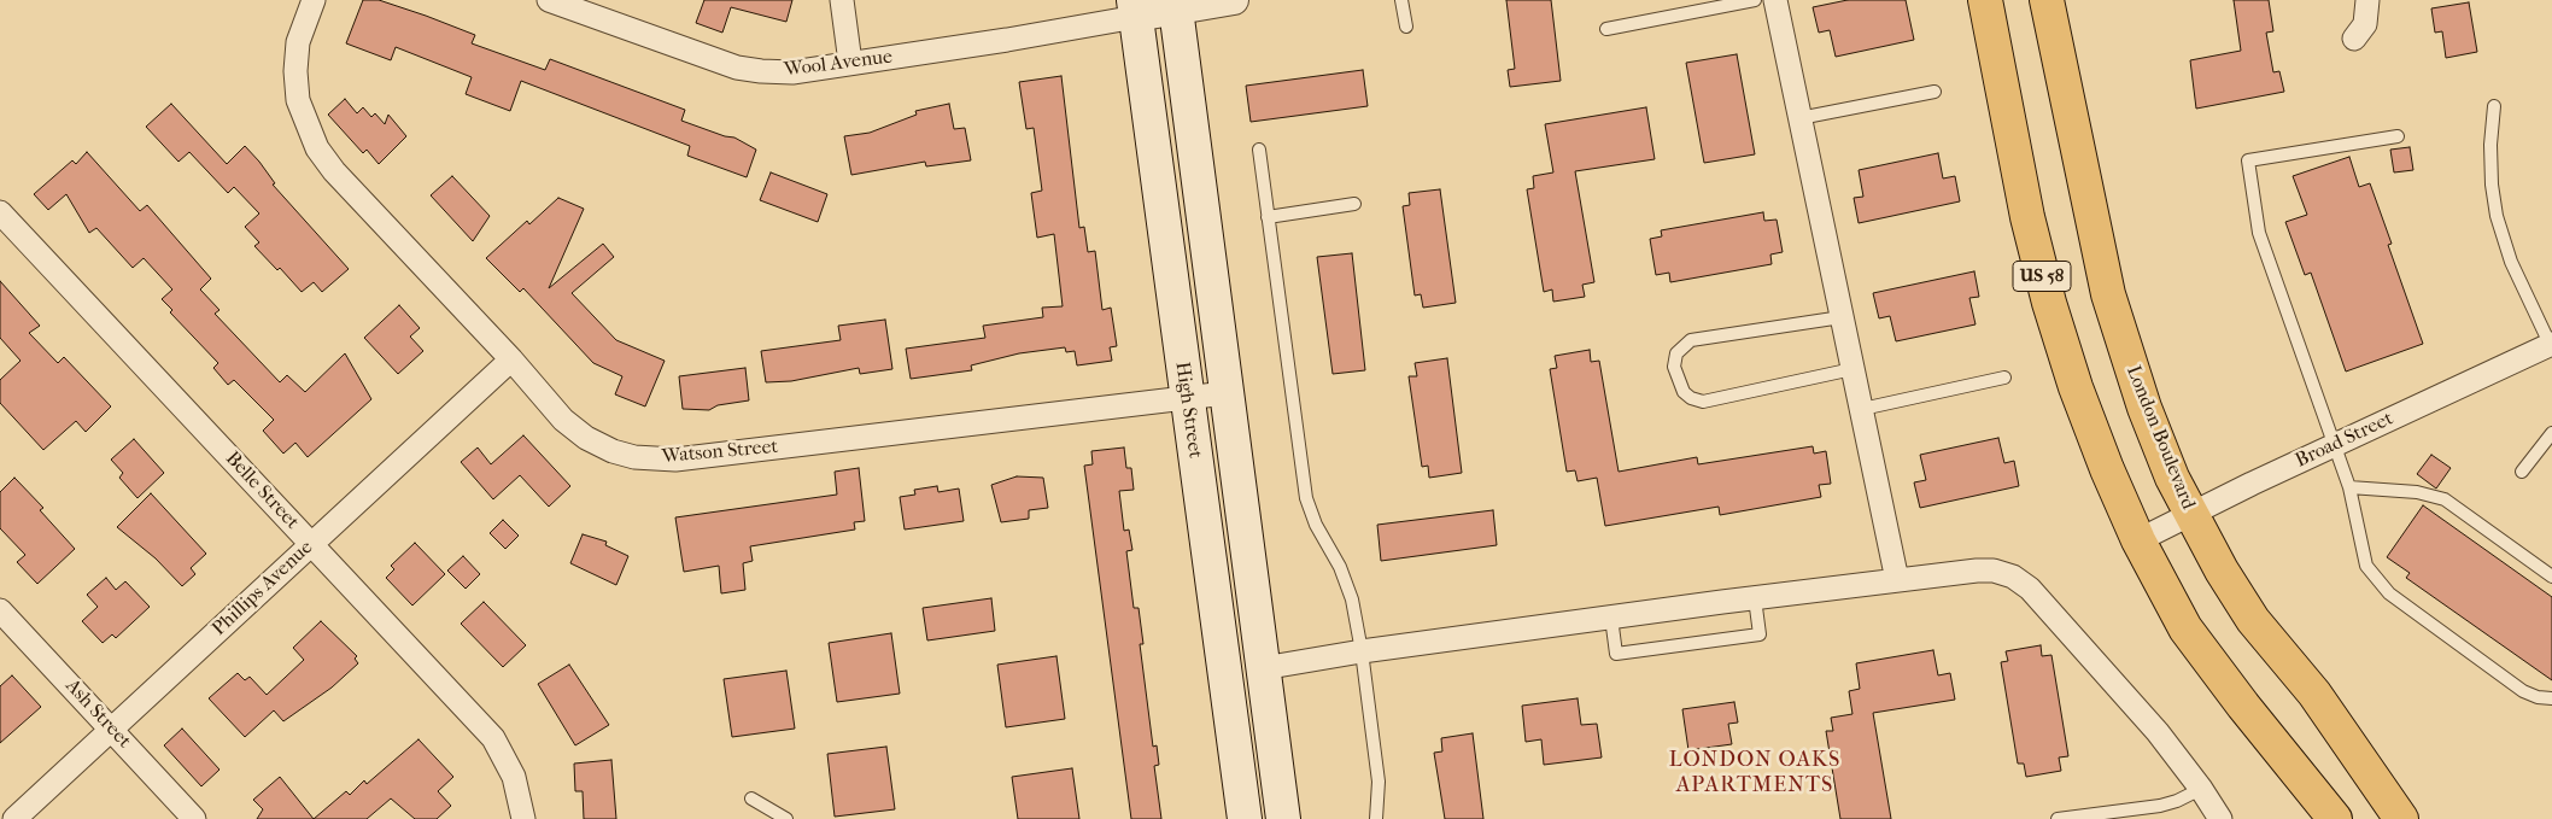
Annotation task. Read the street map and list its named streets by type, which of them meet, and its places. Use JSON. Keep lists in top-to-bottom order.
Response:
{
  "streets": {
    "main road": ["US 58", "High Street", "London Boulevard"],
    "street": [
      "Wool Avenue",
      "Broad Street",
      "Watson Street",
      "Belle Street",
      "Phillips Avenue",
      "Ash Street"
    ]
  },
  "crossings": [
    ["Wool Avenue", "High Street"],
    ["US 58", "Broad Street"],
    ["High Street", "Watson Street"],
    ["London Boulevard", "Broad Street"],
    ["Watson Street", "Phillips Avenue"],
    ["Belle Street", "Phillips Avenue"],
    ["Phillips Avenue", "Ash Street"]
  ],
  "districts": ["LONDON OAKS APARTMENTS"]
}
